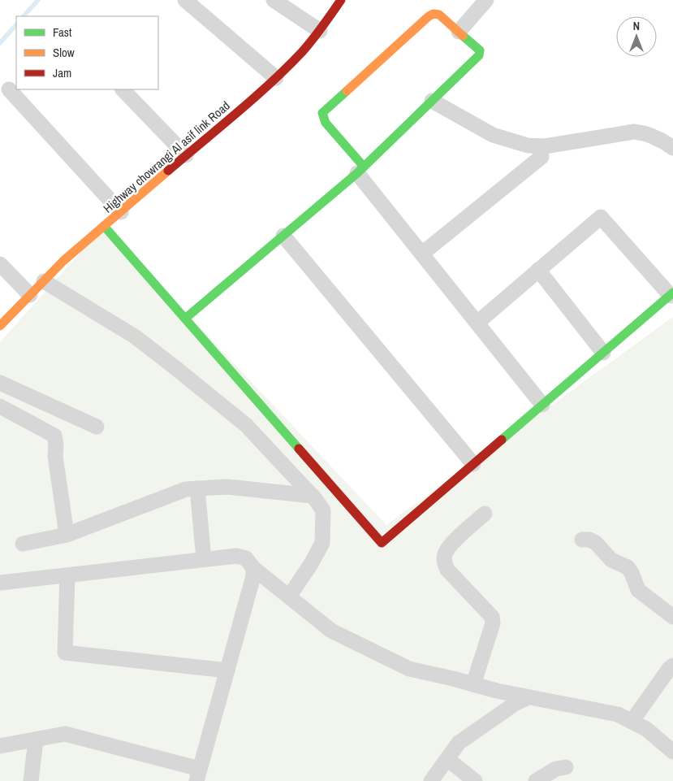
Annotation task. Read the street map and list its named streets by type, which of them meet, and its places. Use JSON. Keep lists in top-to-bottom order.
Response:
{
  "streets": {
    "street": ["Highway chowrangi Al asif link Road"]
  },
  "legend": ["Fast", "Slow", "Jam"],
  "north": "top"
}
